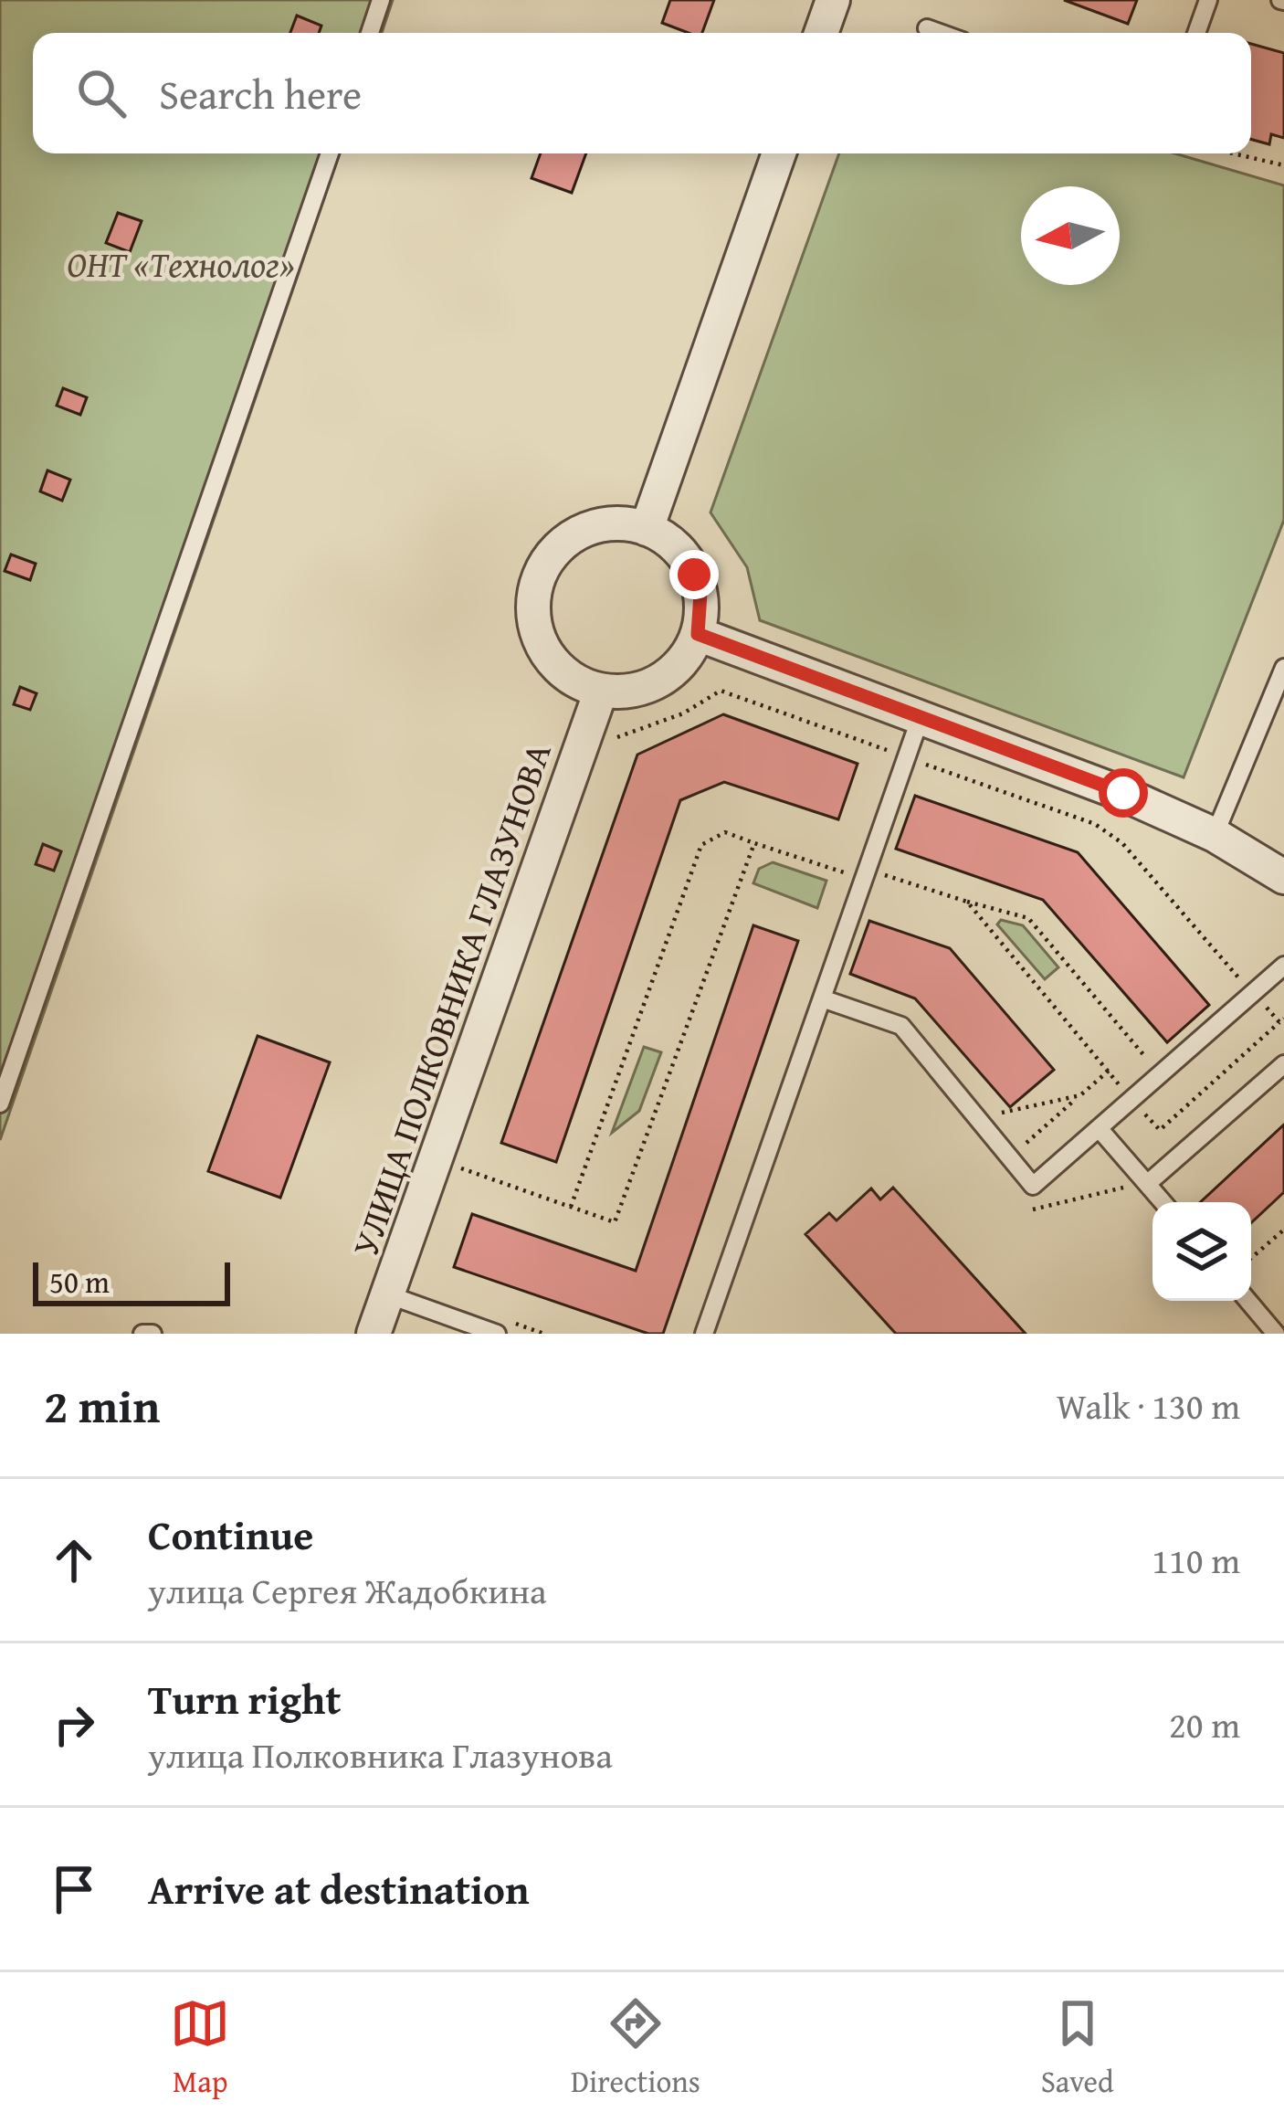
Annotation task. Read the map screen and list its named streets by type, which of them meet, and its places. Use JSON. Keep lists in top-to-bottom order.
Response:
{
  "streets": {
    "street": ["УЛИЦА ПОЛКОВНИКА ГЛАЗУНОВА"]
  },
  "parks": ["ОНТ «Технолог»"],
  "scale_bar": "50 m",
  "north": "left",
  "page": {
    "search": "Search here",
    "scale": "50 m",
    "heading": ["2 min", "Walk · 130 m"],
    "list": [
      ["Continue", "улица Сергея Жадобкина", "110 m"],
      ["Turn right", "улица Полковника Глазунова", "20 m"],
      "Arrive at destination"
    ],
    "nav": ["Map", "Directions", "Saved"]
  }
}
